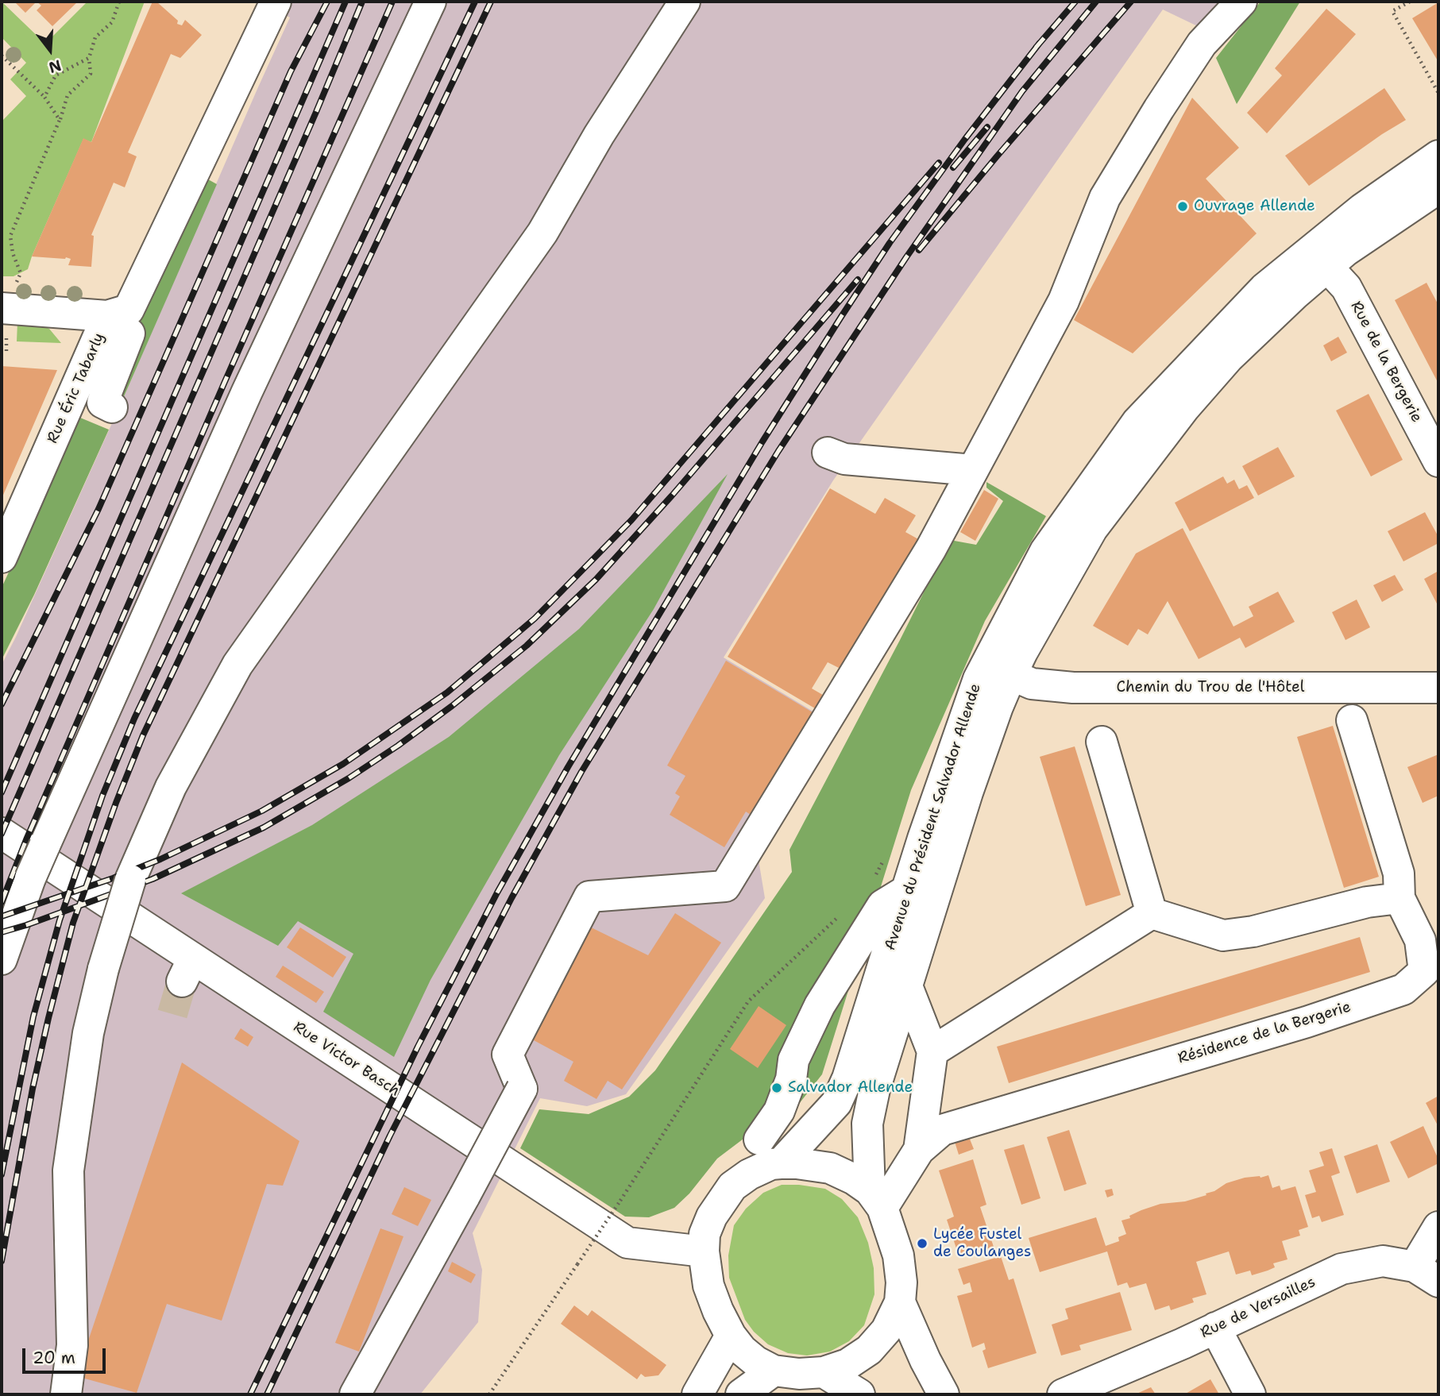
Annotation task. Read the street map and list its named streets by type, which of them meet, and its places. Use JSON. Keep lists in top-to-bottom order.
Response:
{
  "streets": {
    "street": [
      "Rue de la Bergerie",
      "Rue Éric Tabarly",
      "Chemin du Trou de l'Hôtel",
      "Avenue du Président Salvador Allende",
      "Résidence de la Bergerie",
      "Rue Victor Basch",
      "Rue de Versailles"
    ]
  },
  "crossings": [
    ["Rue de la Bergerie", "Avenue du Président Salvador Allende"],
    ["Chemin du Trou de l'Hôtel", "Avenue du Président Salvador Allende"],
    ["Avenue du Président Salvador Allende", "Résidence de la Bergerie"]
  ],
  "places": ["Ouvrage Allende", "Salvador Allende", "Lycée Fustel de Coulanges"],
  "scale_bar": "20 m",
  "north": "bottom"
}
